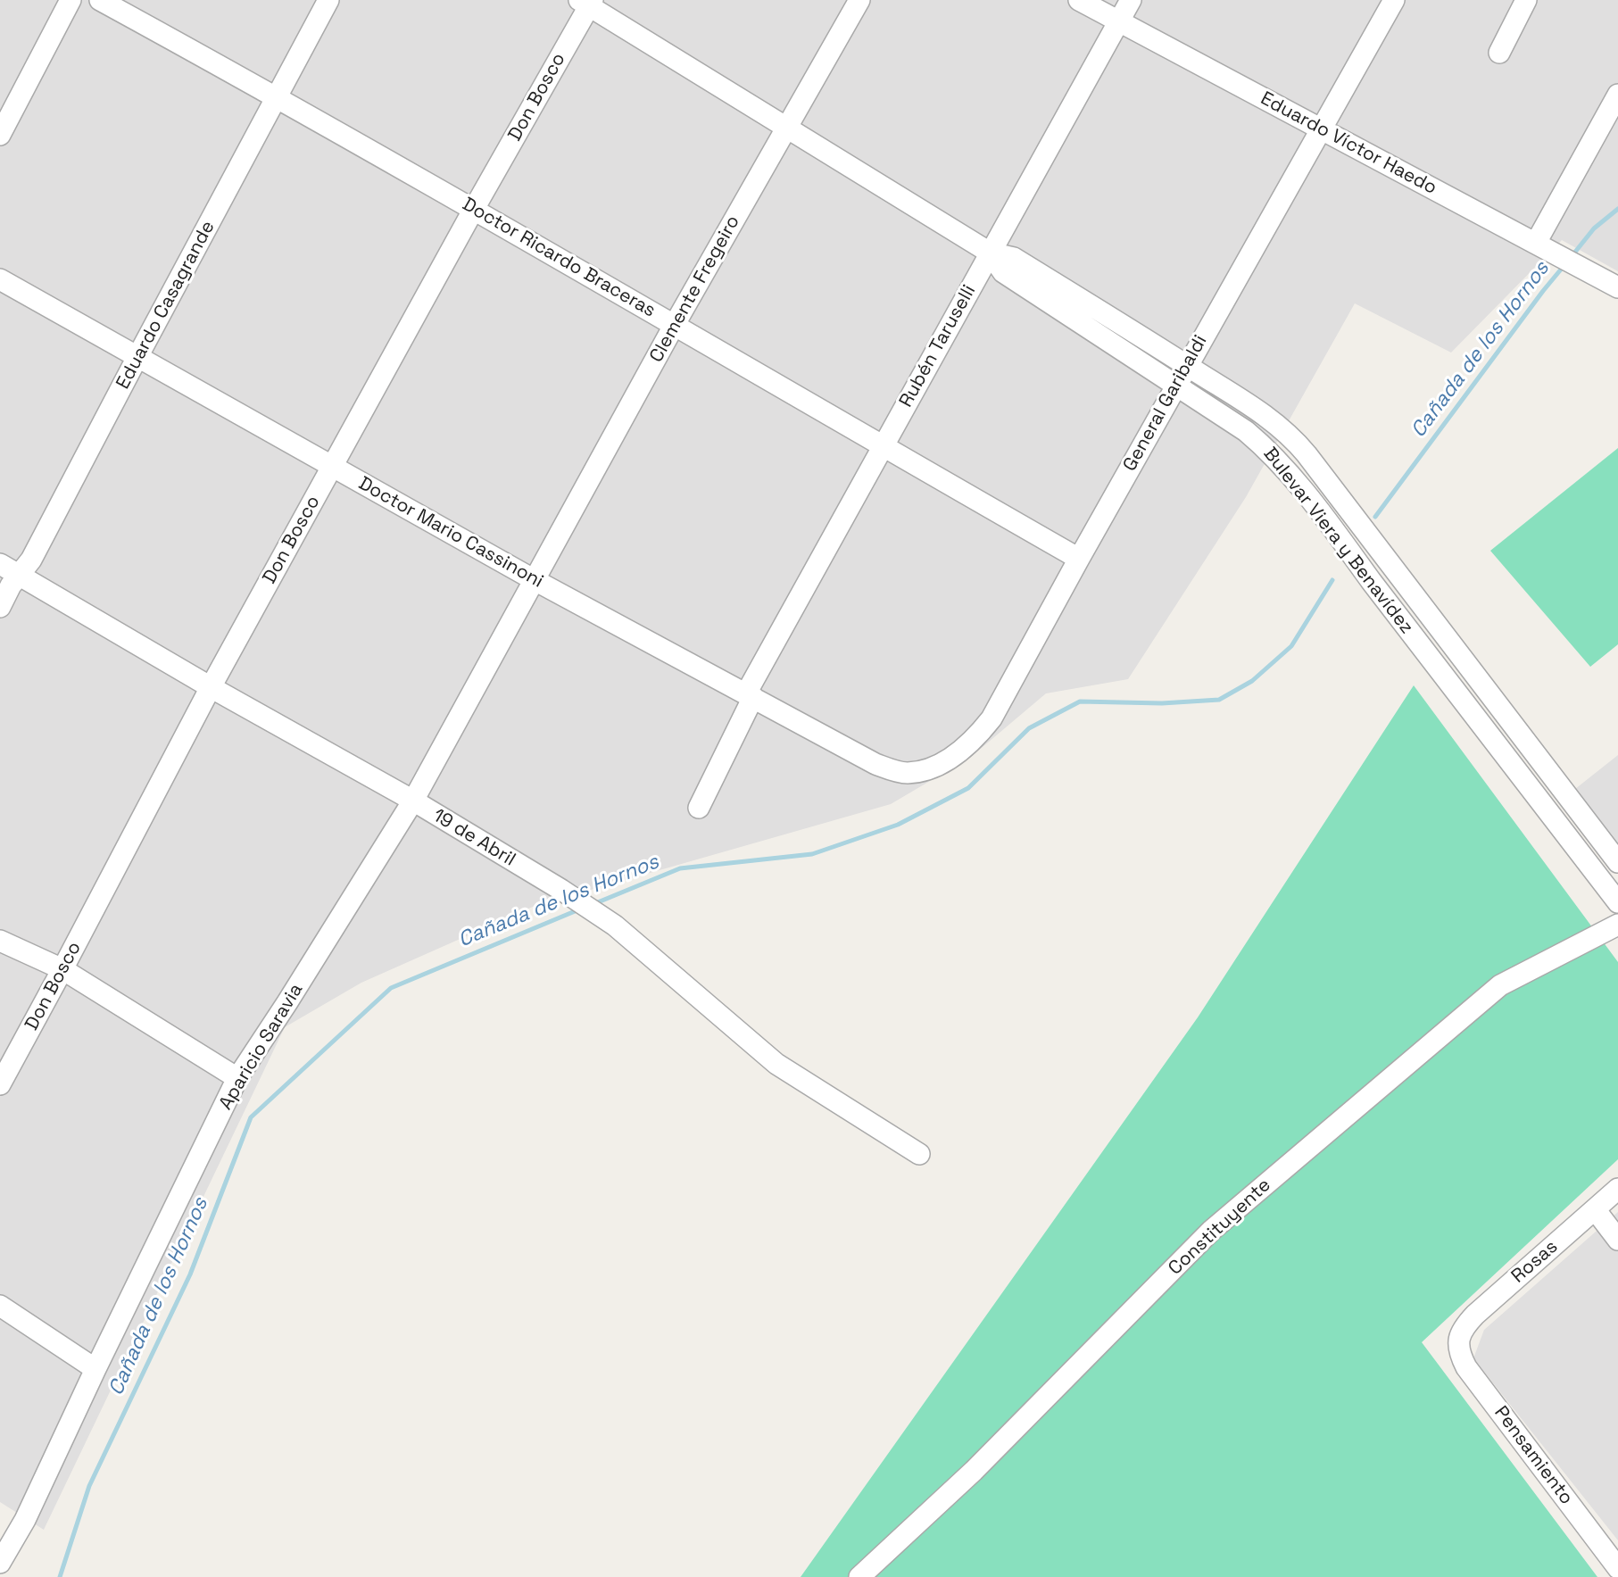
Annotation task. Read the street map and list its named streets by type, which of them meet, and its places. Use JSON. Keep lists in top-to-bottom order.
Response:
{
  "streets": {
    "street": [
      "Don Bosco",
      "Eduardo Víctor Haedo",
      "Doctor Ricardo Braceras",
      "Clemente Fregeiro",
      "Eduardo Casagrande",
      "Rubén Taruselli",
      "General Garibaldi",
      "Doctor Mario Cassinoni",
      "Bulevar Viera y Benavídez",
      "19 de Abril",
      "Aparicio Saravia",
      "Constituyente",
      "Rosas",
      "Pensamiento"
    ]
  },
  "crossings": [
    ["Don Bosco", "Doctor Ricardo Braceras"],
    ["Don Bosco", "Doctor Mario Cassinoni"],
    ["Don Bosco", "Bulevar Viera y Benavídez"],
    ["Don Bosco", "19 de Abril"],
    ["Eduardo Víctor Haedo", "Rubén Taruselli"],
    ["Eduardo Víctor Haedo", "General Garibaldi"],
    ["Doctor Ricardo Braceras", "Clemente Fregeiro"],
    ["Doctor Ricardo Braceras", "Eduardo Casagrande"],
    ["Doctor Ricardo Braceras", "Rubén Taruselli"],
    ["Doctor Ricardo Braceras", "General Garibaldi"],
    ["Clemente Fregeiro", "Doctor Mario Cassinoni"],
    ["Clemente Fregeiro", "Bulevar Viera y Benavídez"],
    ["Clemente Fregeiro", "Aparicio Saravia"],
    ["Eduardo Casagrande", "Doctor Mario Cassinoni"],
    ["Eduardo Casagrande", "19 de Abril"],
    ["Rubén Taruselli", "Doctor Mario Cassinoni"],
    ["Rubén Taruselli", "Bulevar Viera y Benavídez"],
    ["General Garibaldi", "Doctor Mario Cassinoni"],
    ["General Garibaldi", "Bulevar Viera y Benavídez"],
    ["Doctor Mario Cassinoni", "Aparicio Saravia"],
    ["19 de Abril", "Aparicio Saravia"],
    ["Rosas", "Pensamiento"]
  ],
  "water": ["Cañada de los Hornos"]
}
